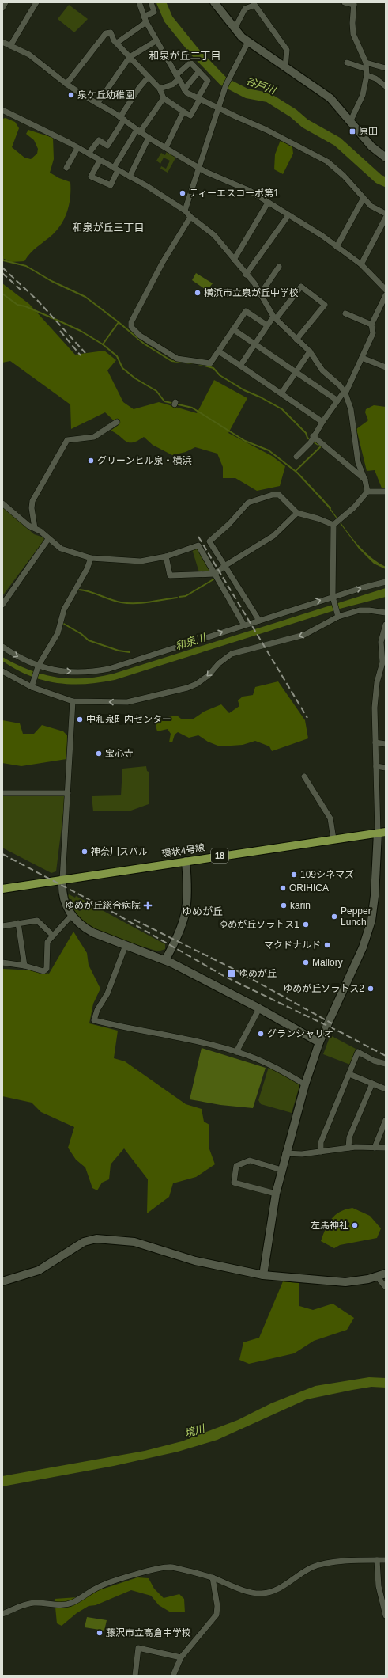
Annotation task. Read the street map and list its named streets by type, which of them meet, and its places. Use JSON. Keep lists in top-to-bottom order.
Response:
{
  "streets": {
    "main road": ["環状4号線", "18"]
  },
  "districts": ["和泉が丘二丁目", "和泉が丘三丁目", "ゆめが丘"],
  "water": ["谷戸川", "和泉川", "境川"],
  "places": {
    "other": [
      "泉ケ丘幼稚園",
      "ティーエスコーポ第1",
      "横浜市立泉が丘中学校",
      "グリーンヒル泉・横浜",
      "中和泉町内センター",
      "宝心寺",
      "神奈川スバル",
      "109シネマズ",
      "ORIHICA",
      "karin",
      "Pepper Lunch",
      "ゆめが丘ソラトス1",
      "マクドナルド",
      "Mallory",
      "ゆめが丘ソラトス2",
      "グランシャリオ",
      "左馬神社",
      "藤沢市立高倉中学校"
    ],
    "transit": ["原田", "ゆめが丘"],
    "health": ["ゆめが丘総合病院"]
  }
}
